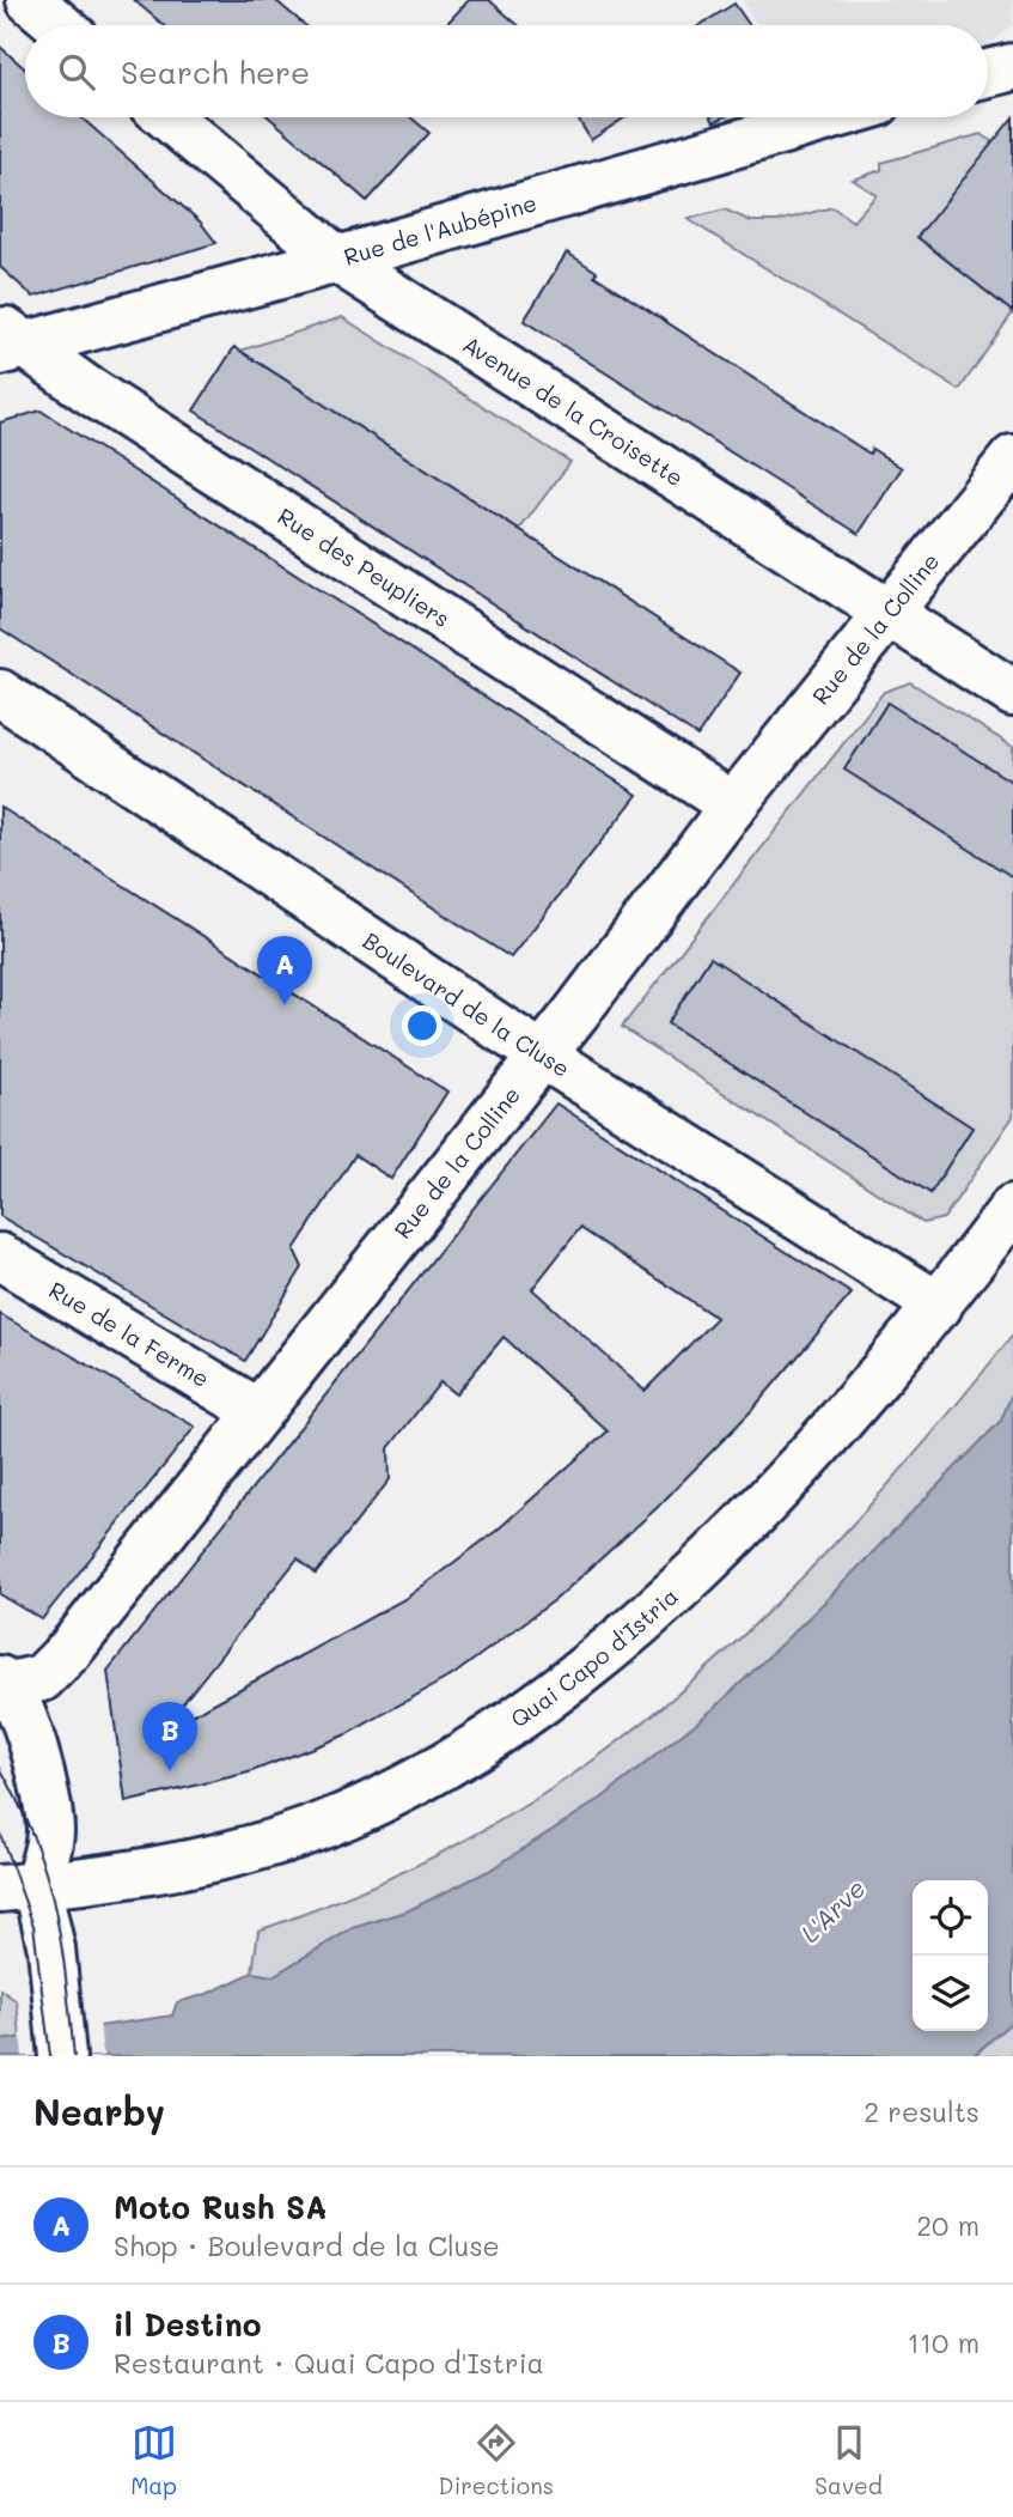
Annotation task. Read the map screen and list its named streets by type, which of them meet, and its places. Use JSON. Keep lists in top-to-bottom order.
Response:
{
  "streets": {
    "street": [
      "Rue de l'Aubépine",
      "Avenue de la Croisette",
      "Rue des Peupliers",
      "Rue de la Colline",
      "Boulevard de la Cluse",
      "Rue de la Ferme",
      "Quai Capo d'Istria"
    ]
  },
  "crossings": [
    ["Rue de l'Aubépine", "Avenue de la Croisette"],
    ["Rue de l'Aubépine", "Rue des Peupliers"],
    ["Avenue de la Croisette", "Rue de la Colline"],
    ["Rue des Peupliers", "Rue de la Colline"],
    ["Rue de la Colline", "Boulevard de la Cluse"],
    ["Rue de la Colline", "Rue de la Ferme"],
    ["Boulevard de la Cluse", "Quai Capo d'Istria"]
  ],
  "water": ["L'Arve"],
  "page": {
    "search": "Search here",
    "pins": ["A", "B"],
    "heading": ["Nearby", "2 results"],
    "list": [
      {
        "mark": "A",
        "name": "Moto Rush SA",
        "note": "Shop · Boulevard de la Cluse",
        "value": "20 m"
      },
      {
        "mark": "B",
        "name": "il Destino",
        "note": "Restaurant · Quai Capo d'Istria",
        "value": "110 m"
      }
    ],
    "nav": ["Map", "Directions", "Saved"]
  }
}
